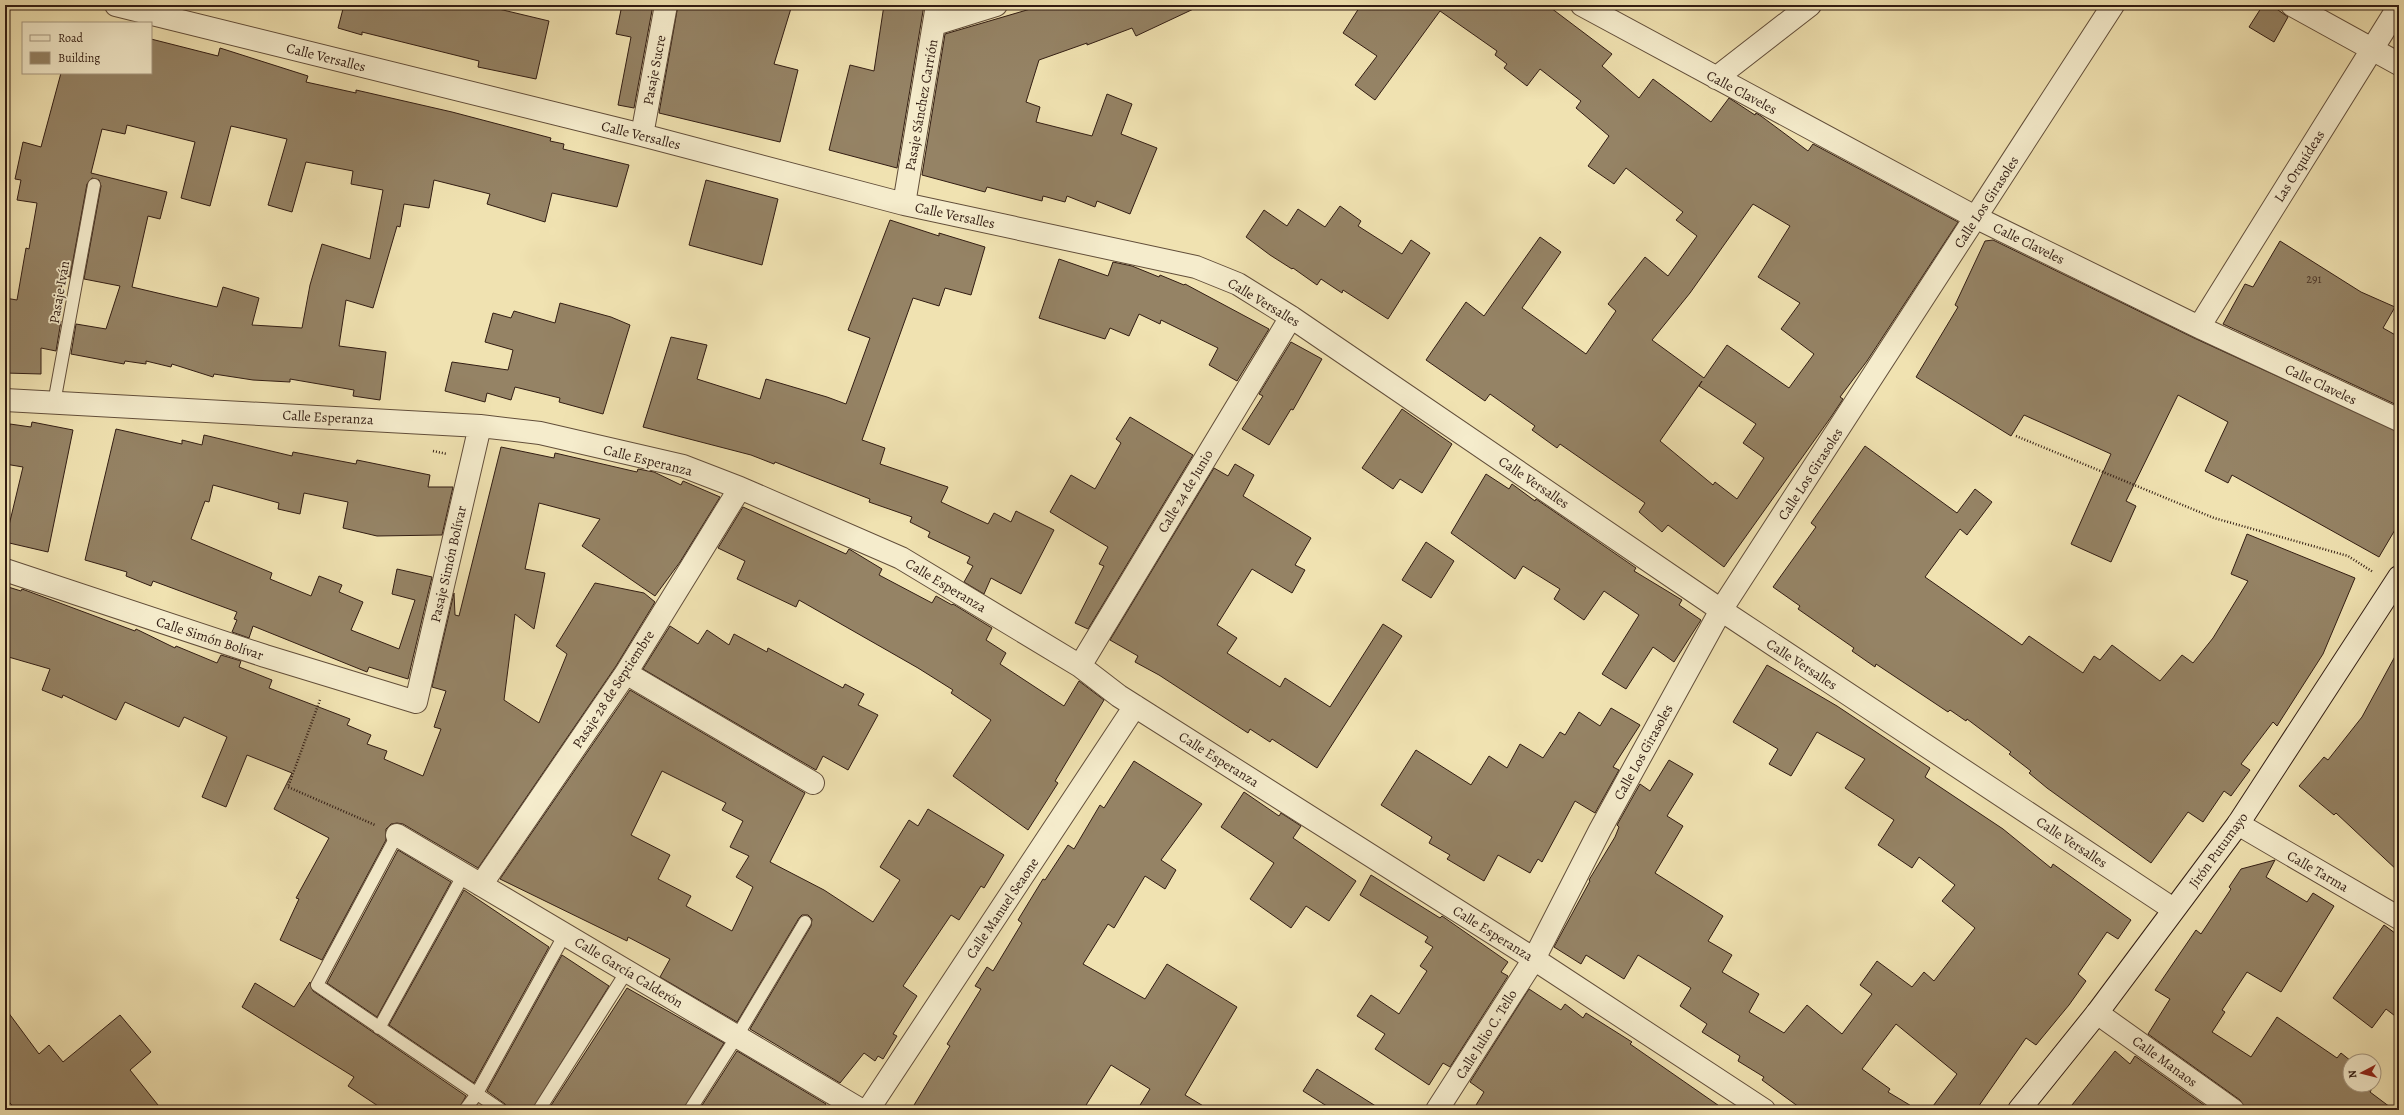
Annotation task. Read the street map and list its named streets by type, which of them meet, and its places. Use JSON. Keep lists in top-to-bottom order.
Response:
{
  "streets": {
    "street": [
      "Calle Versalles",
      "Pasaje Sucre",
      "Calle Claveles",
      "Pasaje Sánchez Carrión",
      "Las Orquídeas",
      "Calle Los Girasoles",
      "Calle Esperanza",
      "Calle 24 de Junio",
      "Pasaje Simón Bolívar",
      "Calle Simón Bolívar",
      "Pasaje 28 de Septiembre",
      "Jirón Putumayo",
      "Calle Tarma",
      "Calle Manuel Seaone",
      "Calle García Calderón",
      "Calle Julio C. Tello",
      "Calle Manaos"
    ],
    "lane": ["Pasaje Iván"]
  },
  "crossings": [
    ["Calle Versalles", "Pasaje Sucre"],
    ["Calle Versalles", "Pasaje Sánchez Carrión"],
    ["Calle Versalles", "Calle Los Girasoles"],
    ["Calle Versalles", "Calle 24 de Junio"],
    ["Calle Versalles", "Jirón Putumayo"],
    ["Calle Claveles", "Las Orquídeas"],
    ["Calle Claveles", "Calle Los Girasoles"],
    ["Calle Los Girasoles", "Calle Esperanza"],
    ["Calle Los Girasoles", "Calle Julio C. Tello"],
    ["Pasaje Iván", "Calle Esperanza"],
    ["Calle Esperanza", "Calle 24 de Junio"],
    ["Calle Esperanza", "Pasaje Simón Bolívar"],
    ["Calle Esperanza", "Pasaje 28 de Septiembre"],
    ["Calle Esperanza", "Calle Manuel Seaone"],
    ["Calle Esperanza", "Calle Julio C. Tello"],
    ["Pasaje Simón Bolívar", "Calle Simón Bolívar"],
    ["Pasaje 28 de Septiembre", "Calle García Calderón"],
    ["Jirón Putumayo", "Calle Tarma"],
    ["Jirón Putumayo", "Calle Manaos"]
  ],
  "house_numbers": ["291"],
  "legend": ["Road", "Building"],
  "north": "left"
}
